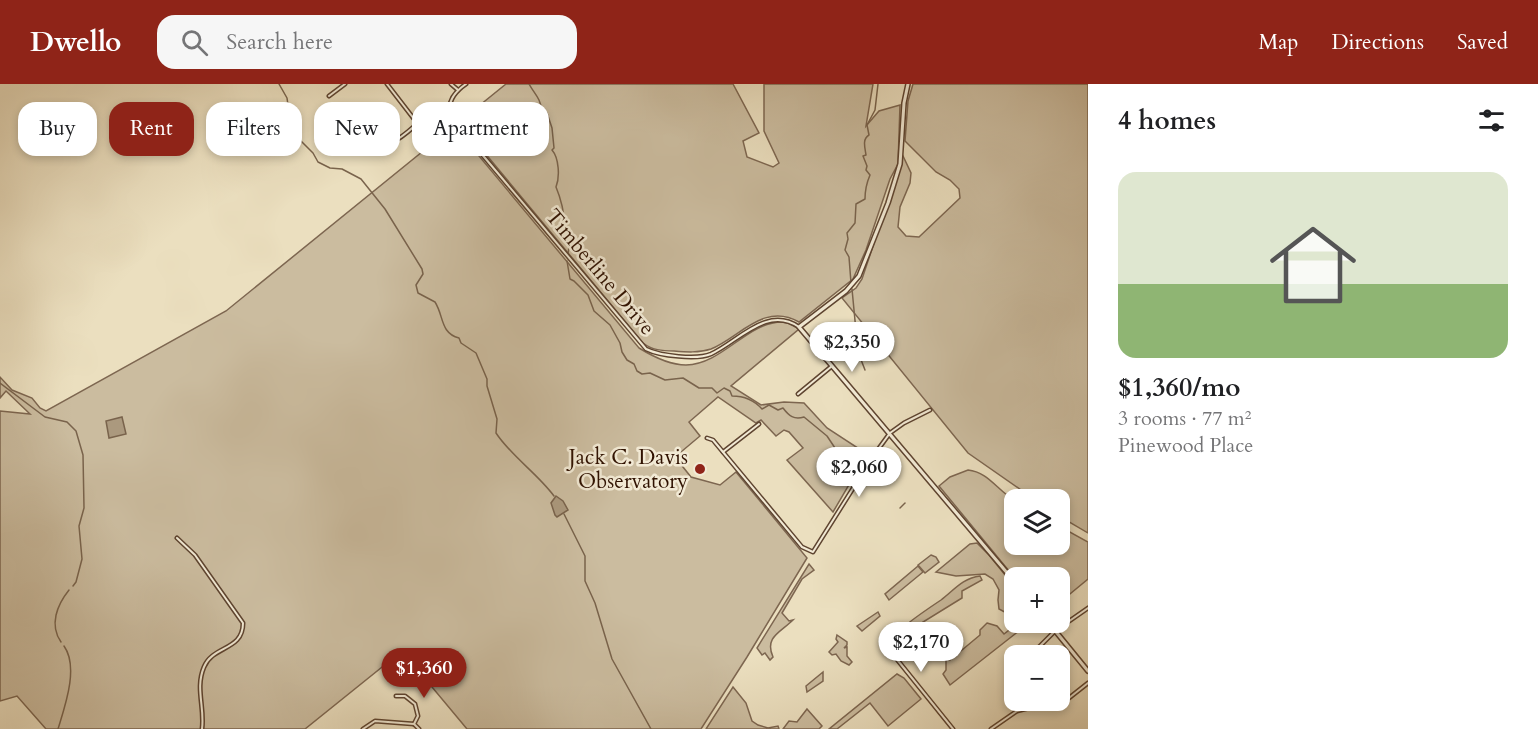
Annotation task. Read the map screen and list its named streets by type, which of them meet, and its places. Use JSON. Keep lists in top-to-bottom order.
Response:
{
  "streets": {
    "street": ["Timberline Drive"]
  },
  "places": ["Jack C. Davis Observatory"],
  "page": {
    "header": "Dwello",
    "search": "Search here",
    "nav": ["Map", "Directions", "Saved"],
    "heading": "4 homes",
    "chip": [
      "Buy",
      "Rent",
      "Filters",
      "New",
      "Apartment"
    ],
    "list": [
      {
        "name": "$1,360/mo",
        "note": "3 rooms · 77 m² · Pinewood Place"
      }
    ],
    "price": [
      "$2,350",
      "$2,060",
      "$2,170",
      "$1,360"
    ],
    "map_buttons": ["+", "−"]
  }
}
